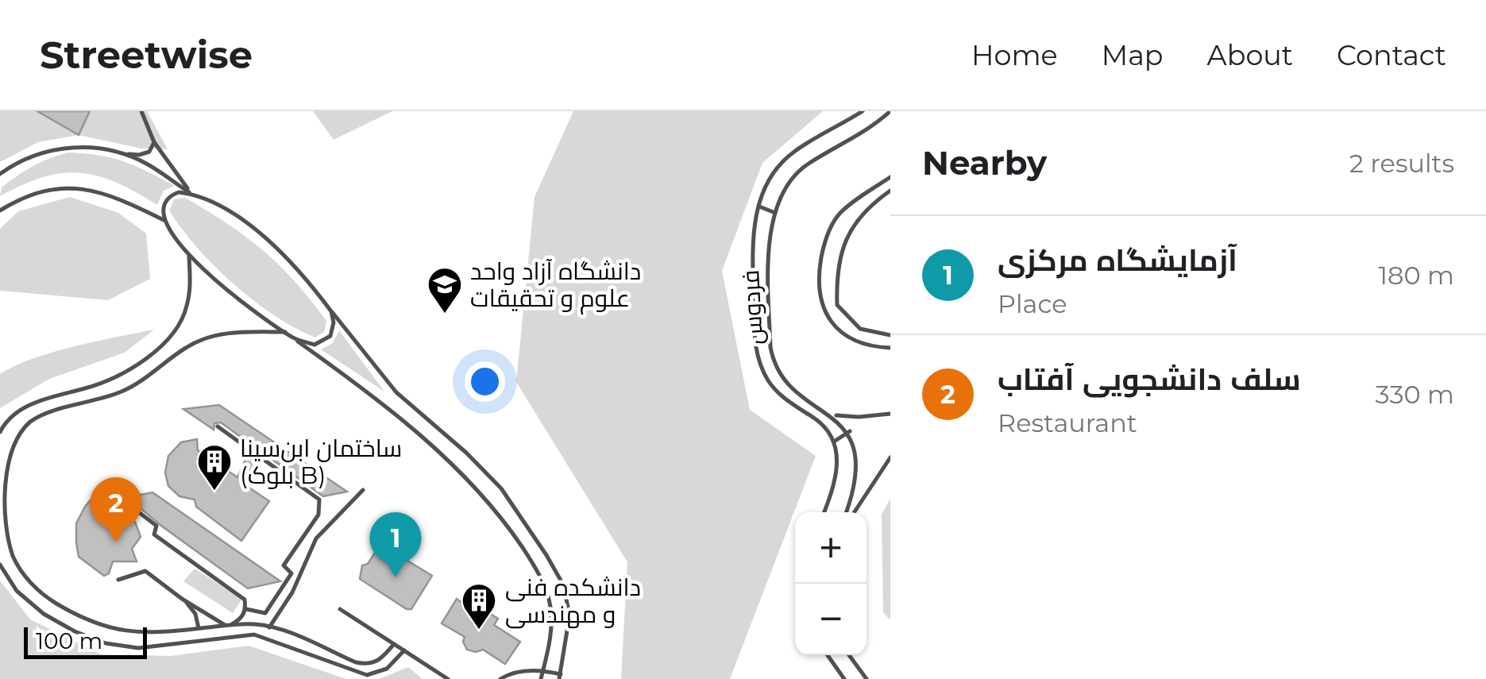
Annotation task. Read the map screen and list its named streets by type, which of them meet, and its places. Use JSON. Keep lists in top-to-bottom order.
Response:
{
  "streets": {
    "lane": ["فردوس"]
  },
  "places": {
    "school or university": ["دانشگاه آزاد واحد علوم و تحقیقات"],
    "building": ["ساختمان ابن‌سینا (بلوک B)", "دانشکده فنی و مهندسی"]
  },
  "scale_bar": "100 m",
  "page": {
    "header": "Streetwise",
    "nav": [
      "Home",
      "Map",
      "About",
      "Contact"
    ],
    "heading": ["Nearby", "2 results"],
    "list": [
      {
        "mark": "1",
        "name": "آزمایشگاه مرکزی",
        "note": "Place",
        "value": "180 m"
      },
      {
        "mark": "2",
        "name": "سلف دانشجویی آفتاب",
        "note": "Restaurant",
        "value": "330 m"
      }
    ],
    "pins": ["2", "1"],
    "map_buttons": ["+", "−"],
    "scale": "100 m"
  }
}
